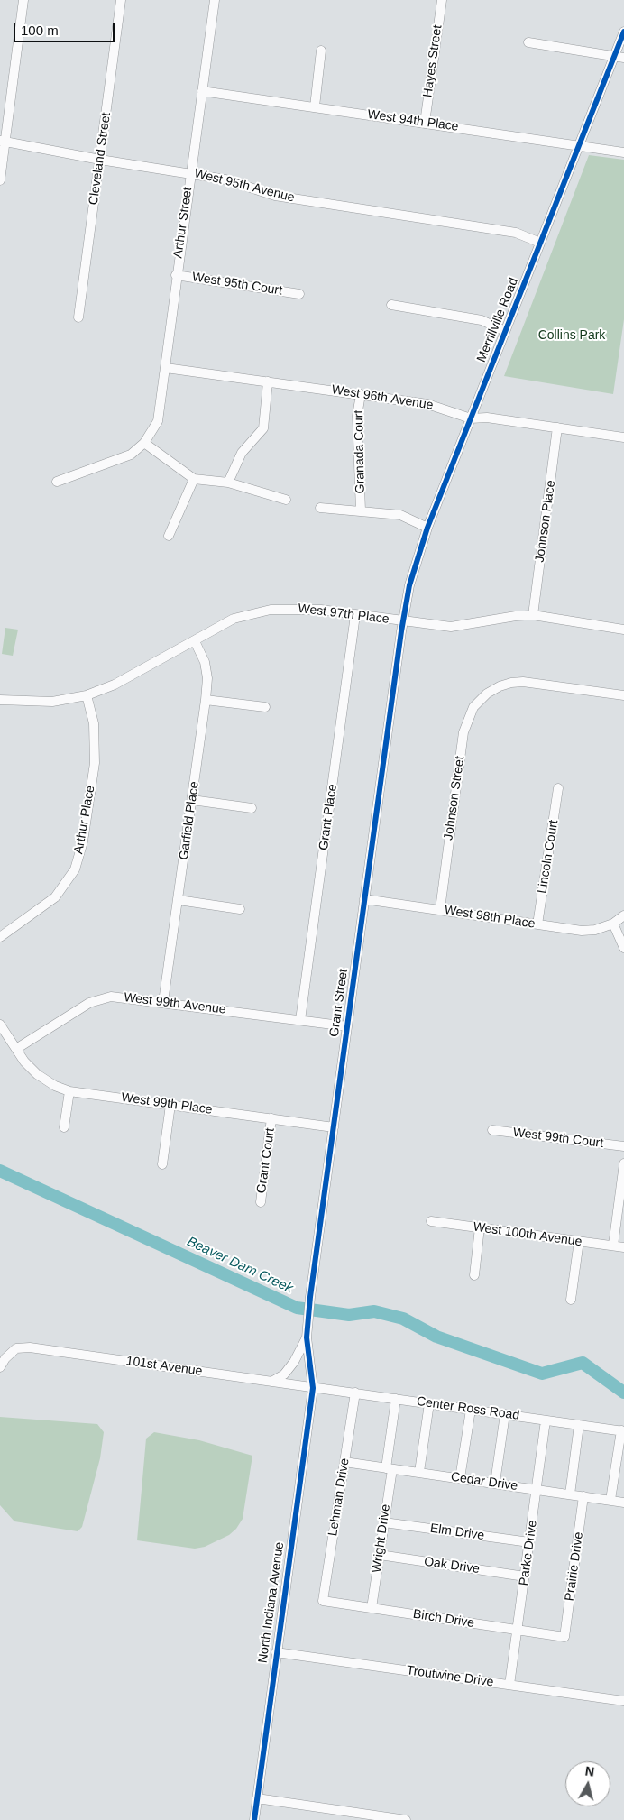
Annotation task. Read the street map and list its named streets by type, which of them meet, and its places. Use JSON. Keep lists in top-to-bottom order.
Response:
{
  "streets": {
    "street": [
      "Hayes Street",
      "West 94th Place",
      "Cleveland Street",
      "West 95th Avenue",
      "Arthur Street",
      "West 95th Court",
      "Merrillville Road",
      "West 96th Avenue",
      "Granada Court",
      "Johnson Place",
      "West 97th Place",
      "Johnson Street",
      "Grant Place",
      "Arthur Place",
      "Garfield Place",
      "Lincoln Court",
      "West 98th Place",
      "Grant Street",
      "West 99th Avenue",
      "West 99th Place",
      "West 99th Court",
      "Grant Court",
      "West 100th Avenue",
      "101st Avenue",
      "Center Ross Road",
      "Cedar Drive",
      "Lehman Drive",
      "Elm Drive",
      "Wright Drive",
      "Parke Drive",
      "Oak Drive",
      "Prairie Drive",
      "North Indiana Avenue",
      "Birch Drive",
      "Troutwine Drive"
    ]
  },
  "crossings": [
    ["Hayes Street", "West 94th Place"],
    ["West 94th Place", "Arthur Street"],
    ["West 94th Place", "Merrillville Road"],
    ["Cleveland Street", "West 95th Avenue"],
    ["West 95th Avenue", "Arthur Street"],
    ["West 95th Avenue", "Merrillville Road"],
    ["Arthur Street", "West 95th Court"],
    ["Arthur Street", "West 96th Avenue"],
    ["Merrillville Road", "West 96th Avenue"],
    ["Merrillville Road", "West 97th Place"],
    ["Merrillville Road", "Grant Street"],
    ["West 96th Avenue", "Granada Court"],
    ["West 96th Avenue", "Johnson Place"],
    ["Johnson Place", "West 97th Place"],
    ["West 97th Place", "Grant Place"],
    ["West 97th Place", "Arthur Place"],
    ["West 97th Place", "Garfield Place"],
    ["West 97th Place", "Grant Street"],
    ["Johnson Street", "West 98th Place"],
    ["Grant Place", "West 99th Avenue"],
    ["Garfield Place", "West 99th Avenue"],
    ["Lincoln Court", "West 98th Place"],
    ["West 98th Place", "Grant Street"],
    ["Grant Street", "West 99th Avenue"],
    ["Grant Street", "West 99th Place"],
    ["Grant Street", "101st Avenue"],
    ["Grant Street", "Center Ross Road"],
    ["Grant Street", "North Indiana Avenue"],
    ["West 99th Avenue", "West 99th Place"],
    ["West 99th Place", "Grant Court"],
    ["101st Avenue", "Center Ross Road"],
    ["101st Avenue", "North Indiana Avenue"],
    ["Center Ross Road", "Lehman Drive"],
    ["Center Ross Road", "Wright Drive"],
    ["Center Ross Road", "Parke Drive"],
    ["Center Ross Road", "North Indiana Avenue"],
    ["Cedar Drive", "Lehman Drive"],
    ["Cedar Drive", "Wright Drive"],
    ["Cedar Drive", "Parke Drive"],
    ["Cedar Drive", "Prairie Drive"],
    ["Lehman Drive", "Birch Drive"],
    ["Elm Drive", "Wright Drive"],
    ["Elm Drive", "Parke Drive"],
    ["Wright Drive", "Oak Drive"],
    ["Wright Drive", "Birch Drive"],
    ["Parke Drive", "Oak Drive"],
    ["Parke Drive", "Birch Drive"],
    ["Parke Drive", "Troutwine Drive"],
    ["Prairie Drive", "Birch Drive"],
    ["North Indiana Avenue", "Troutwine Drive"]
  ],
  "water": ["Beaver Dam Creek"],
  "parks": ["Collins Park"],
  "scale_bar": "100 m",
  "north": "top"
}
